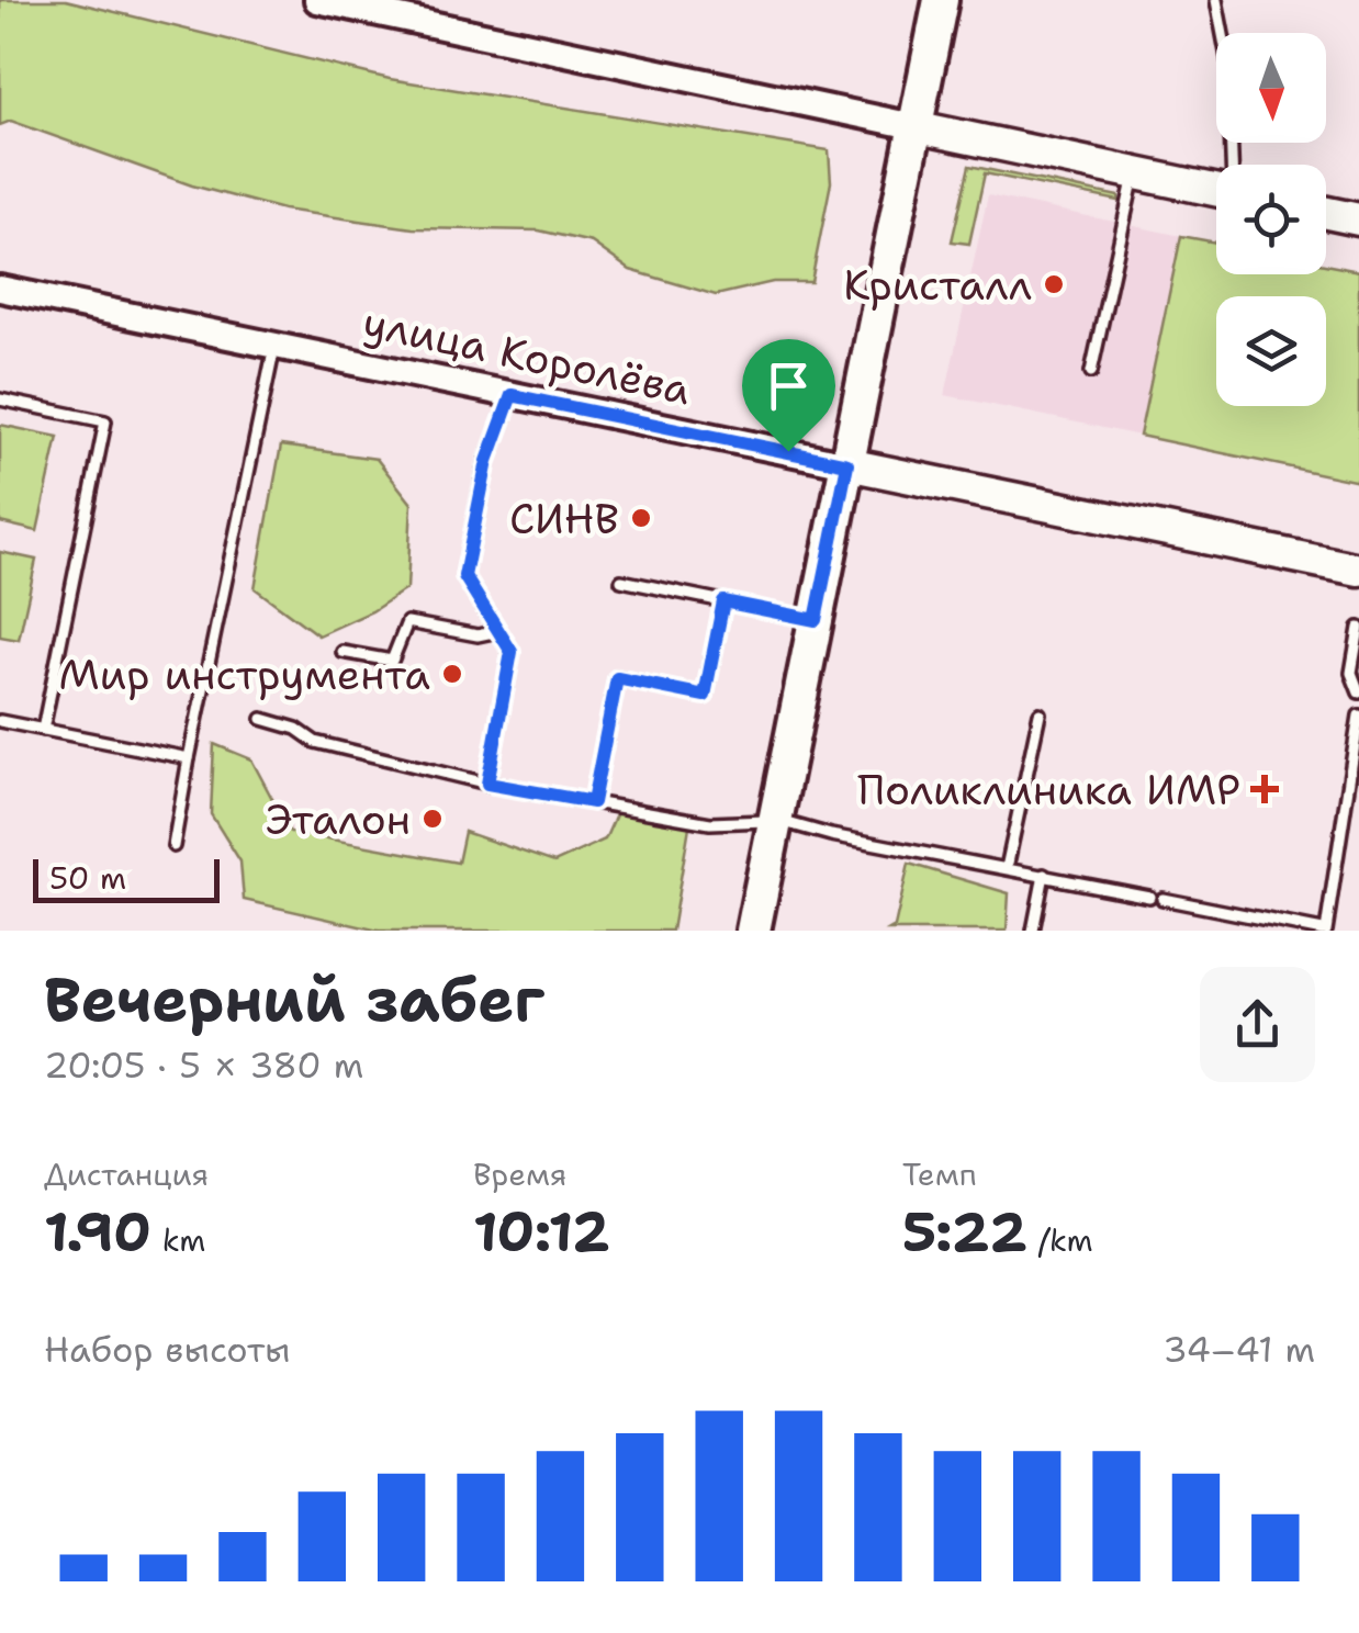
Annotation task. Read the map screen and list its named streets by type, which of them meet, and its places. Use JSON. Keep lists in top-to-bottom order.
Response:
{
  "streets": {
    "main road": ["улица Королёва"]
  },
  "places": {
    "other": [
      "Кристалл",
      "СИНВ",
      "Мир инструмента",
      "Эталон"
    ],
    "health": ["Поликлиника ИМР"]
  },
  "scale_bar": "50 m",
  "north": "bottom",
  "page": {
    "scale": "50 m",
    "heading": ["Вечерний забег", "20:05 · 5 × 380 m"],
    "stats": [
      ["Дистанция", "1.90 km"],
      ["Время", "10:12"],
      ["Темп", "5:22 /km"]
    ],
    "chart": ["Набор высоты", "34–41 m"]
  }
}
